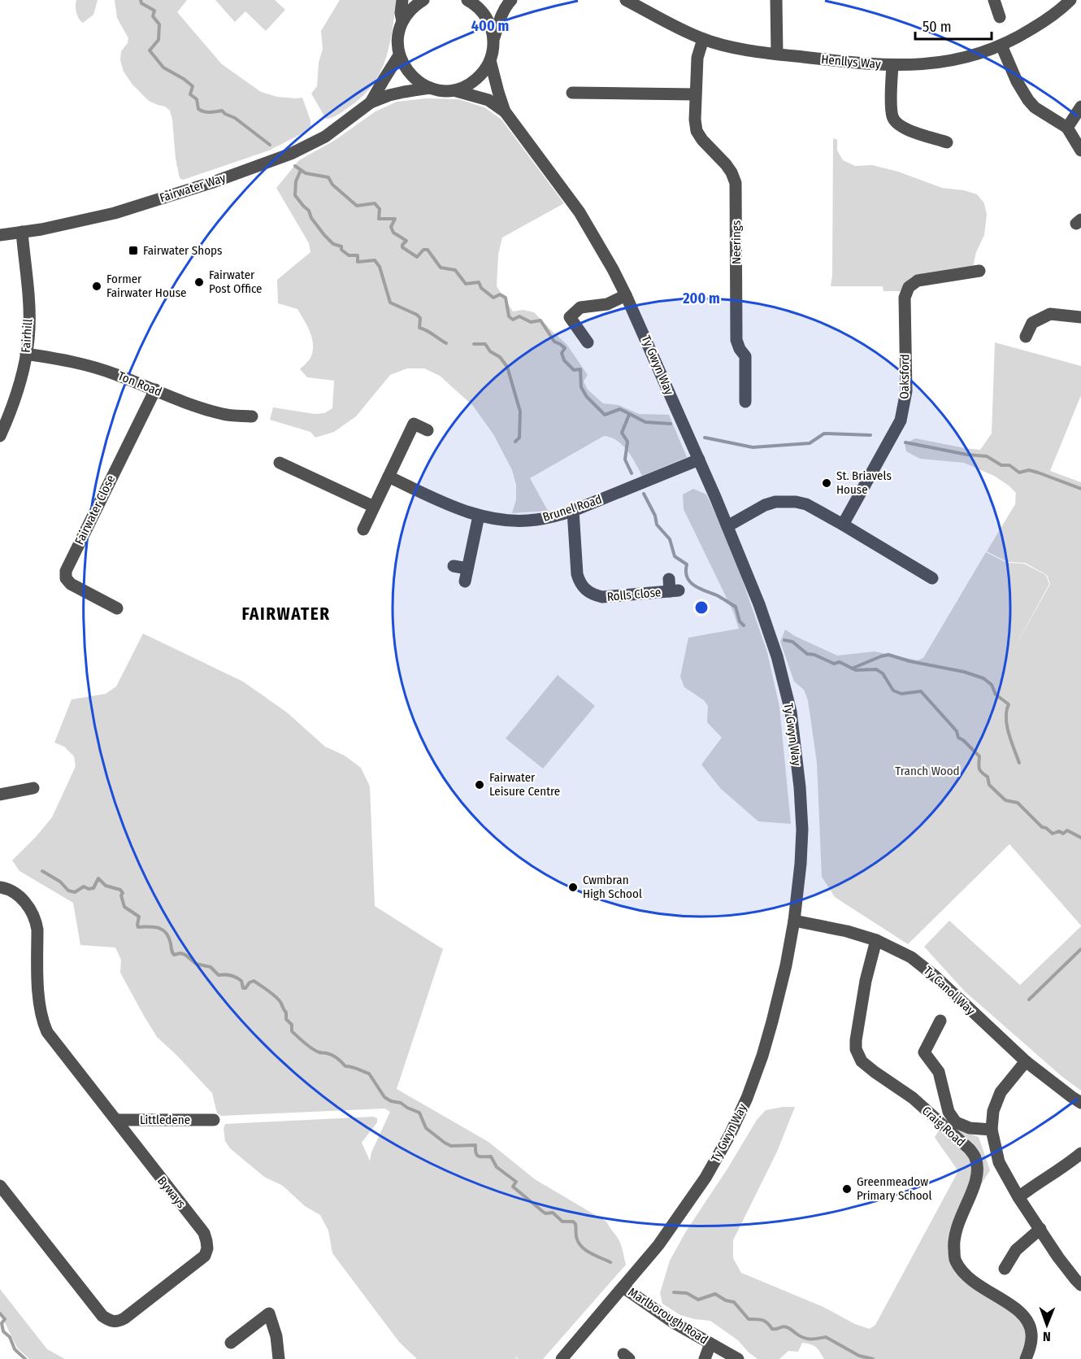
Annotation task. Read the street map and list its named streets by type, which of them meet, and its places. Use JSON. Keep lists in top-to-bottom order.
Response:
{
  "streets": {
    "street": [
      "Henllys Way",
      "Fairwater Way",
      "Neerings",
      "Fairhill",
      "Ty Gwyn Way",
      "Oaksford",
      "Ton Road",
      "Brunel Road",
      "Fairwater Close",
      "Rolls Close",
      "Ty Canol Way",
      "Littledene",
      "Craig Road",
      "Byways",
      "Marlborough Road"
    ]
  },
  "crossings": [
    ["Henllys Way", "Neerings"],
    ["Fairwater Way", "Fairhill"],
    ["Fairwater Way", "Ty Gwyn Way"],
    ["Fairhill", "Ton Road"],
    ["Ty Gwyn Way", "Brunel Road"],
    ["Ty Gwyn Way", "Ty Canol Way"],
    ["Ty Gwyn Way", "Marlborough Road"],
    ["Ton Road", "Fairwater Close"],
    ["Brunel Road", "Rolls Close"],
    ["Ty Canol Way", "Craig Road"],
    ["Littledene", "Byways"]
  ],
  "districts": ["FAIRWATER"],
  "parks": ["Tranch Wood"],
  "places": {
    "transit": ["Fairwater Shops"],
    "other": [
      "Fairwater Post Office",
      "Former Fairwater House",
      "St. Briavels House",
      "Fairwater Leisure Centre",
      "Cwmbran High School",
      "Greenmeadow Primary School"
    ]
  },
  "scale_bar": "50 m",
  "north": "bottom",
  "rings": ["400 m", "200 m"]
}
